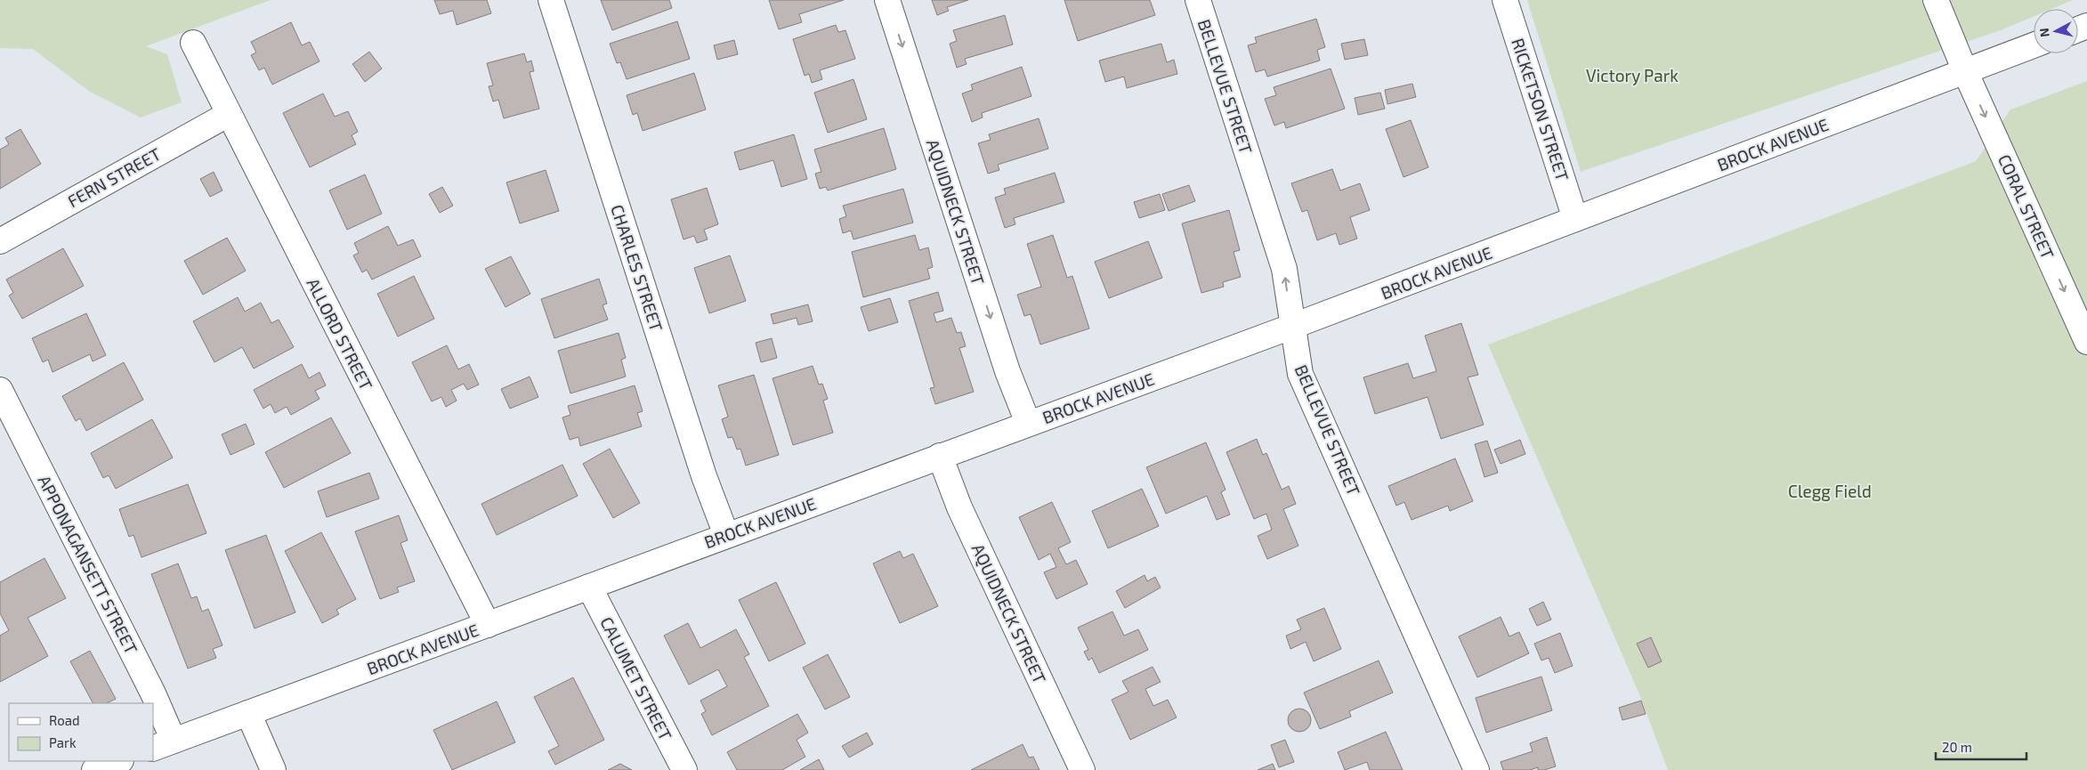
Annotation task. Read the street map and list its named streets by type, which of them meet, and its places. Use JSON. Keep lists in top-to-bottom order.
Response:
{
  "streets": {
    "street": [
      "BELLEVUE STREET",
      "RICKETSON STREET",
      "BROCK AVENUE",
      "FERN STREET",
      "CORAL STREET",
      "AQUIDNECK STREET",
      "CHARLES STREET",
      "ALLORD STREET",
      "APPONAGANSETT STREET",
      "CALUMET STREET"
    ]
  },
  "crossings": [
    ["BELLEVUE STREET", "BROCK AVENUE"],
    ["RICKETSON STREET", "BROCK AVENUE"],
    ["BROCK AVENUE", "CORAL STREET"],
    ["BROCK AVENUE", "AQUIDNECK STREET"],
    ["BROCK AVENUE", "CHARLES STREET"],
    ["BROCK AVENUE", "ALLORD STREET"],
    ["BROCK AVENUE", "APPONAGANSETT STREET"],
    ["BROCK AVENUE", "CALUMET STREET"],
    ["FERN STREET", "ALLORD STREET"]
  ],
  "one_way": ["BELLEVUE STREET", "CORAL STREET", "AQUIDNECK STREET"],
  "parks": ["Victory Park", "Clegg Field"],
  "legend": ["Road", "Park"],
  "scale_bar": "20 m",
  "north": "left"
}
